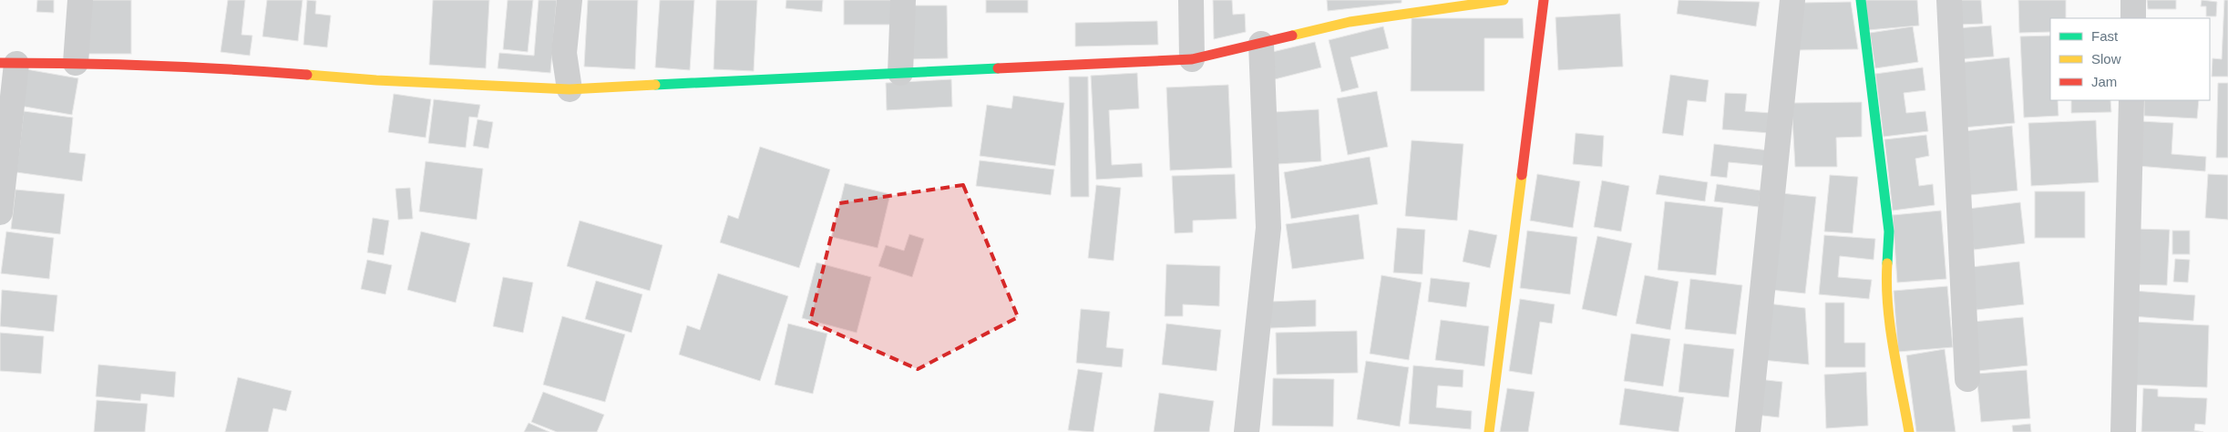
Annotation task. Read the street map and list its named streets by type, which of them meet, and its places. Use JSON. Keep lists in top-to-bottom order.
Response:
{
  "legend": ["Fast", "Slow", "Jam"]
}
